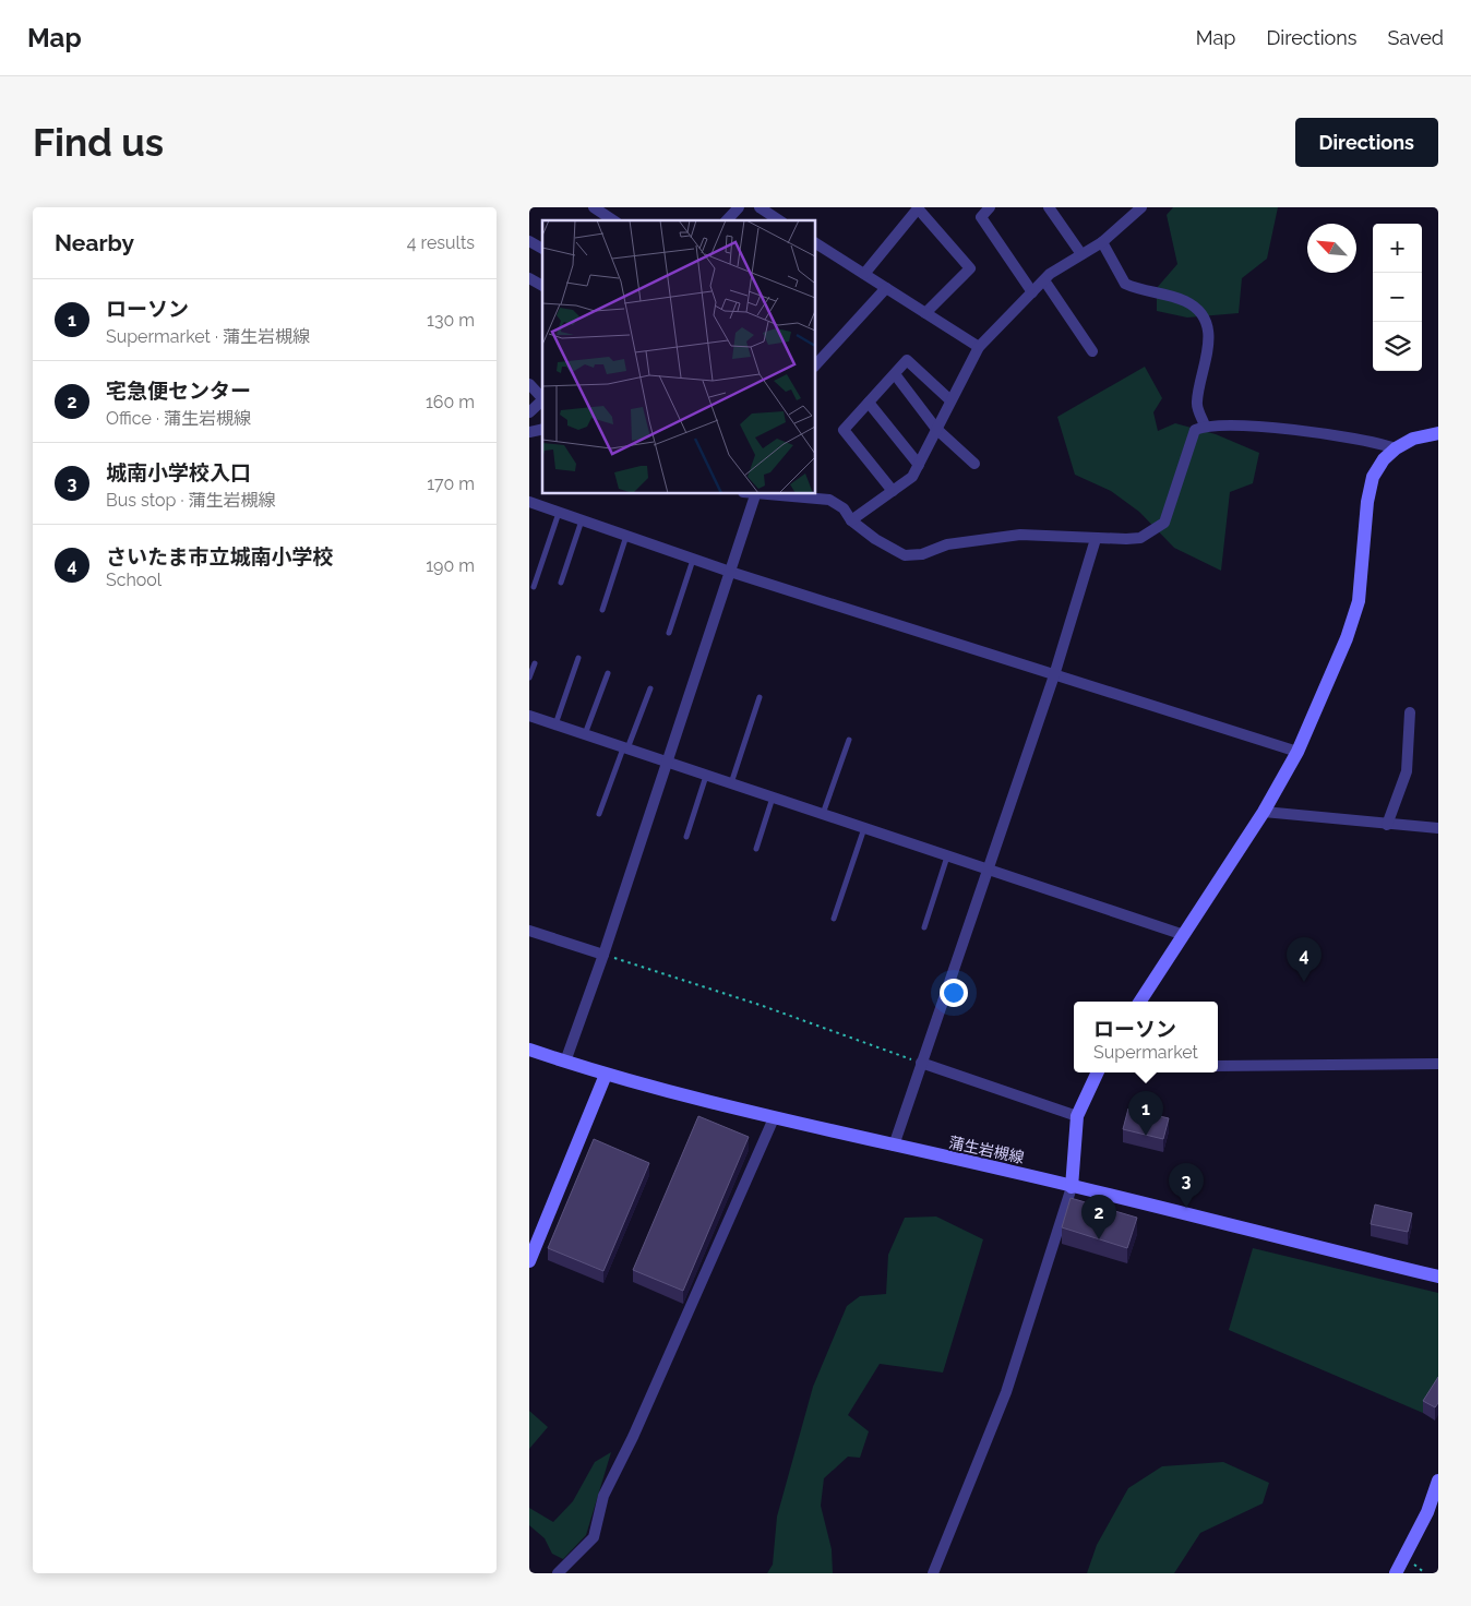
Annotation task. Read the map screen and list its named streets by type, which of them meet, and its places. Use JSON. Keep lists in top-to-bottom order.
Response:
{
  "streets": {
    "street": ["蒲生岩槻線"]
  },
  "north": "top left",
  "page": {
    "header": "Map",
    "nav": ["Map", "Directions", "Saved"],
    "buttons": "Directions",
    "title": "Find us",
    "heading": ["Nearby", "4 results"],
    "map_buttons": ["+", "−"],
    "list": [
      {
        "mark": "1",
        "name": "ローソン",
        "note": "Supermarket · 蒲生岩槻線",
        "value": "130 m"
      },
      {
        "mark": "2",
        "name": "宅急便センター",
        "note": "Office · 蒲生岩槻線",
        "value": "160 m"
      },
      {
        "mark": "3",
        "name": "城南小学校入口",
        "note": "Bus stop · 蒲生岩槻線",
        "value": "170 m"
      },
      {
        "mark": "4",
        "name": "さいたま市立城南小学校",
        "note": "School",
        "value": "190 m"
      }
    ],
    "pins": [
      "4",
      "1",
      "3",
      "2"
    ],
    "popup": ["ローソン", "Supermarket"]
  }
}
